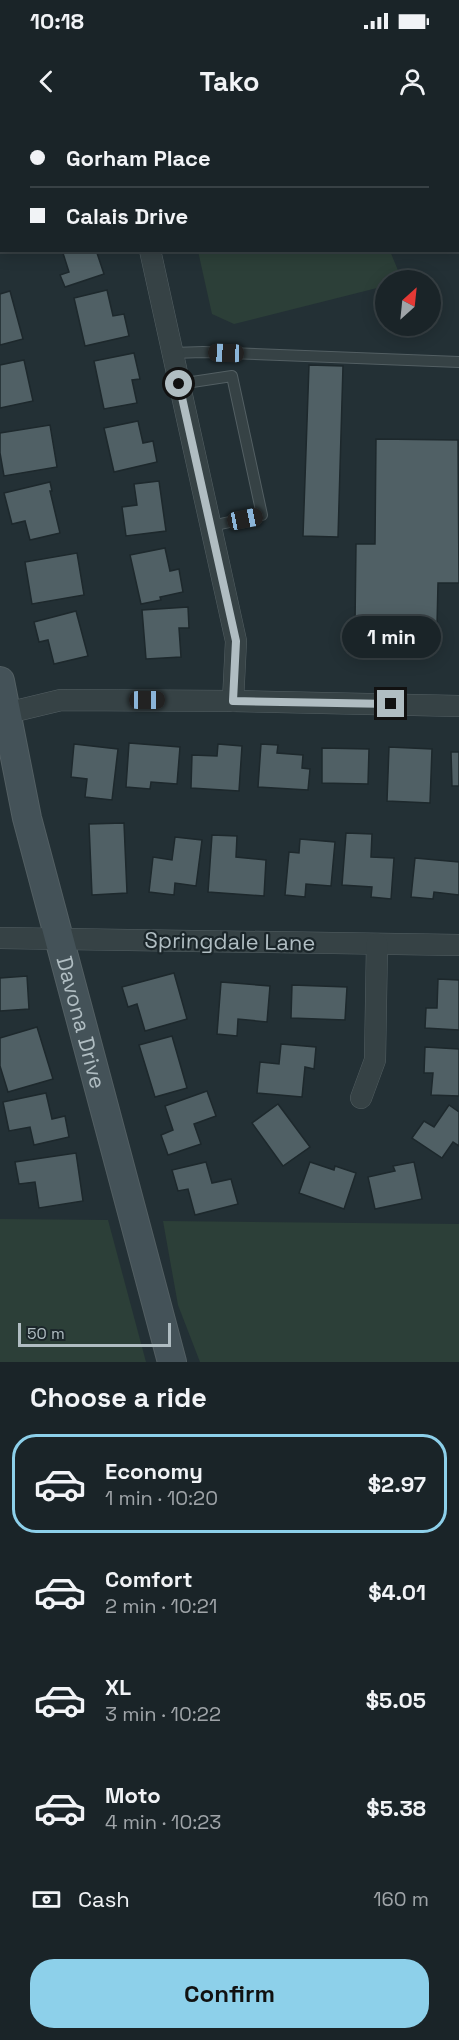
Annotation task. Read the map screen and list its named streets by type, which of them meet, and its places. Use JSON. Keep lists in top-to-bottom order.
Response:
{
  "streets": {
    "street": ["Springdale Lane", "Davona Drive"]
  },
  "crossings": [
    ["Springdale Lane", "Davona Drive"]
  ],
  "scale_bar": "50 m",
  "north": "top right",
  "page": {
    "status": "10:18",
    "header": "Tako",
    "banner": ["Gorham Place", "Calais Drive"],
    "bubble": "1 min",
    "scale": "50 m",
    "heading": "Choose a ride",
    "list": [
      {
        "name": "Economy",
        "note": "1 min · 10:20",
        "value": "$2.97"
      },
      {
        "name": "Comfort",
        "note": "2 min · 10:21",
        "value": "$4.01"
      },
      {
        "name": "XL",
        "note": "3 min · 10:22",
        "value": "$5.05"
      },
      {
        "name": "Moto",
        "note": "4 min · 10:23",
        "value": "$5.38"
      }
    ],
    "pay": ["Cash", "160 m"],
    "buttons": "Confirm"
  }
}
